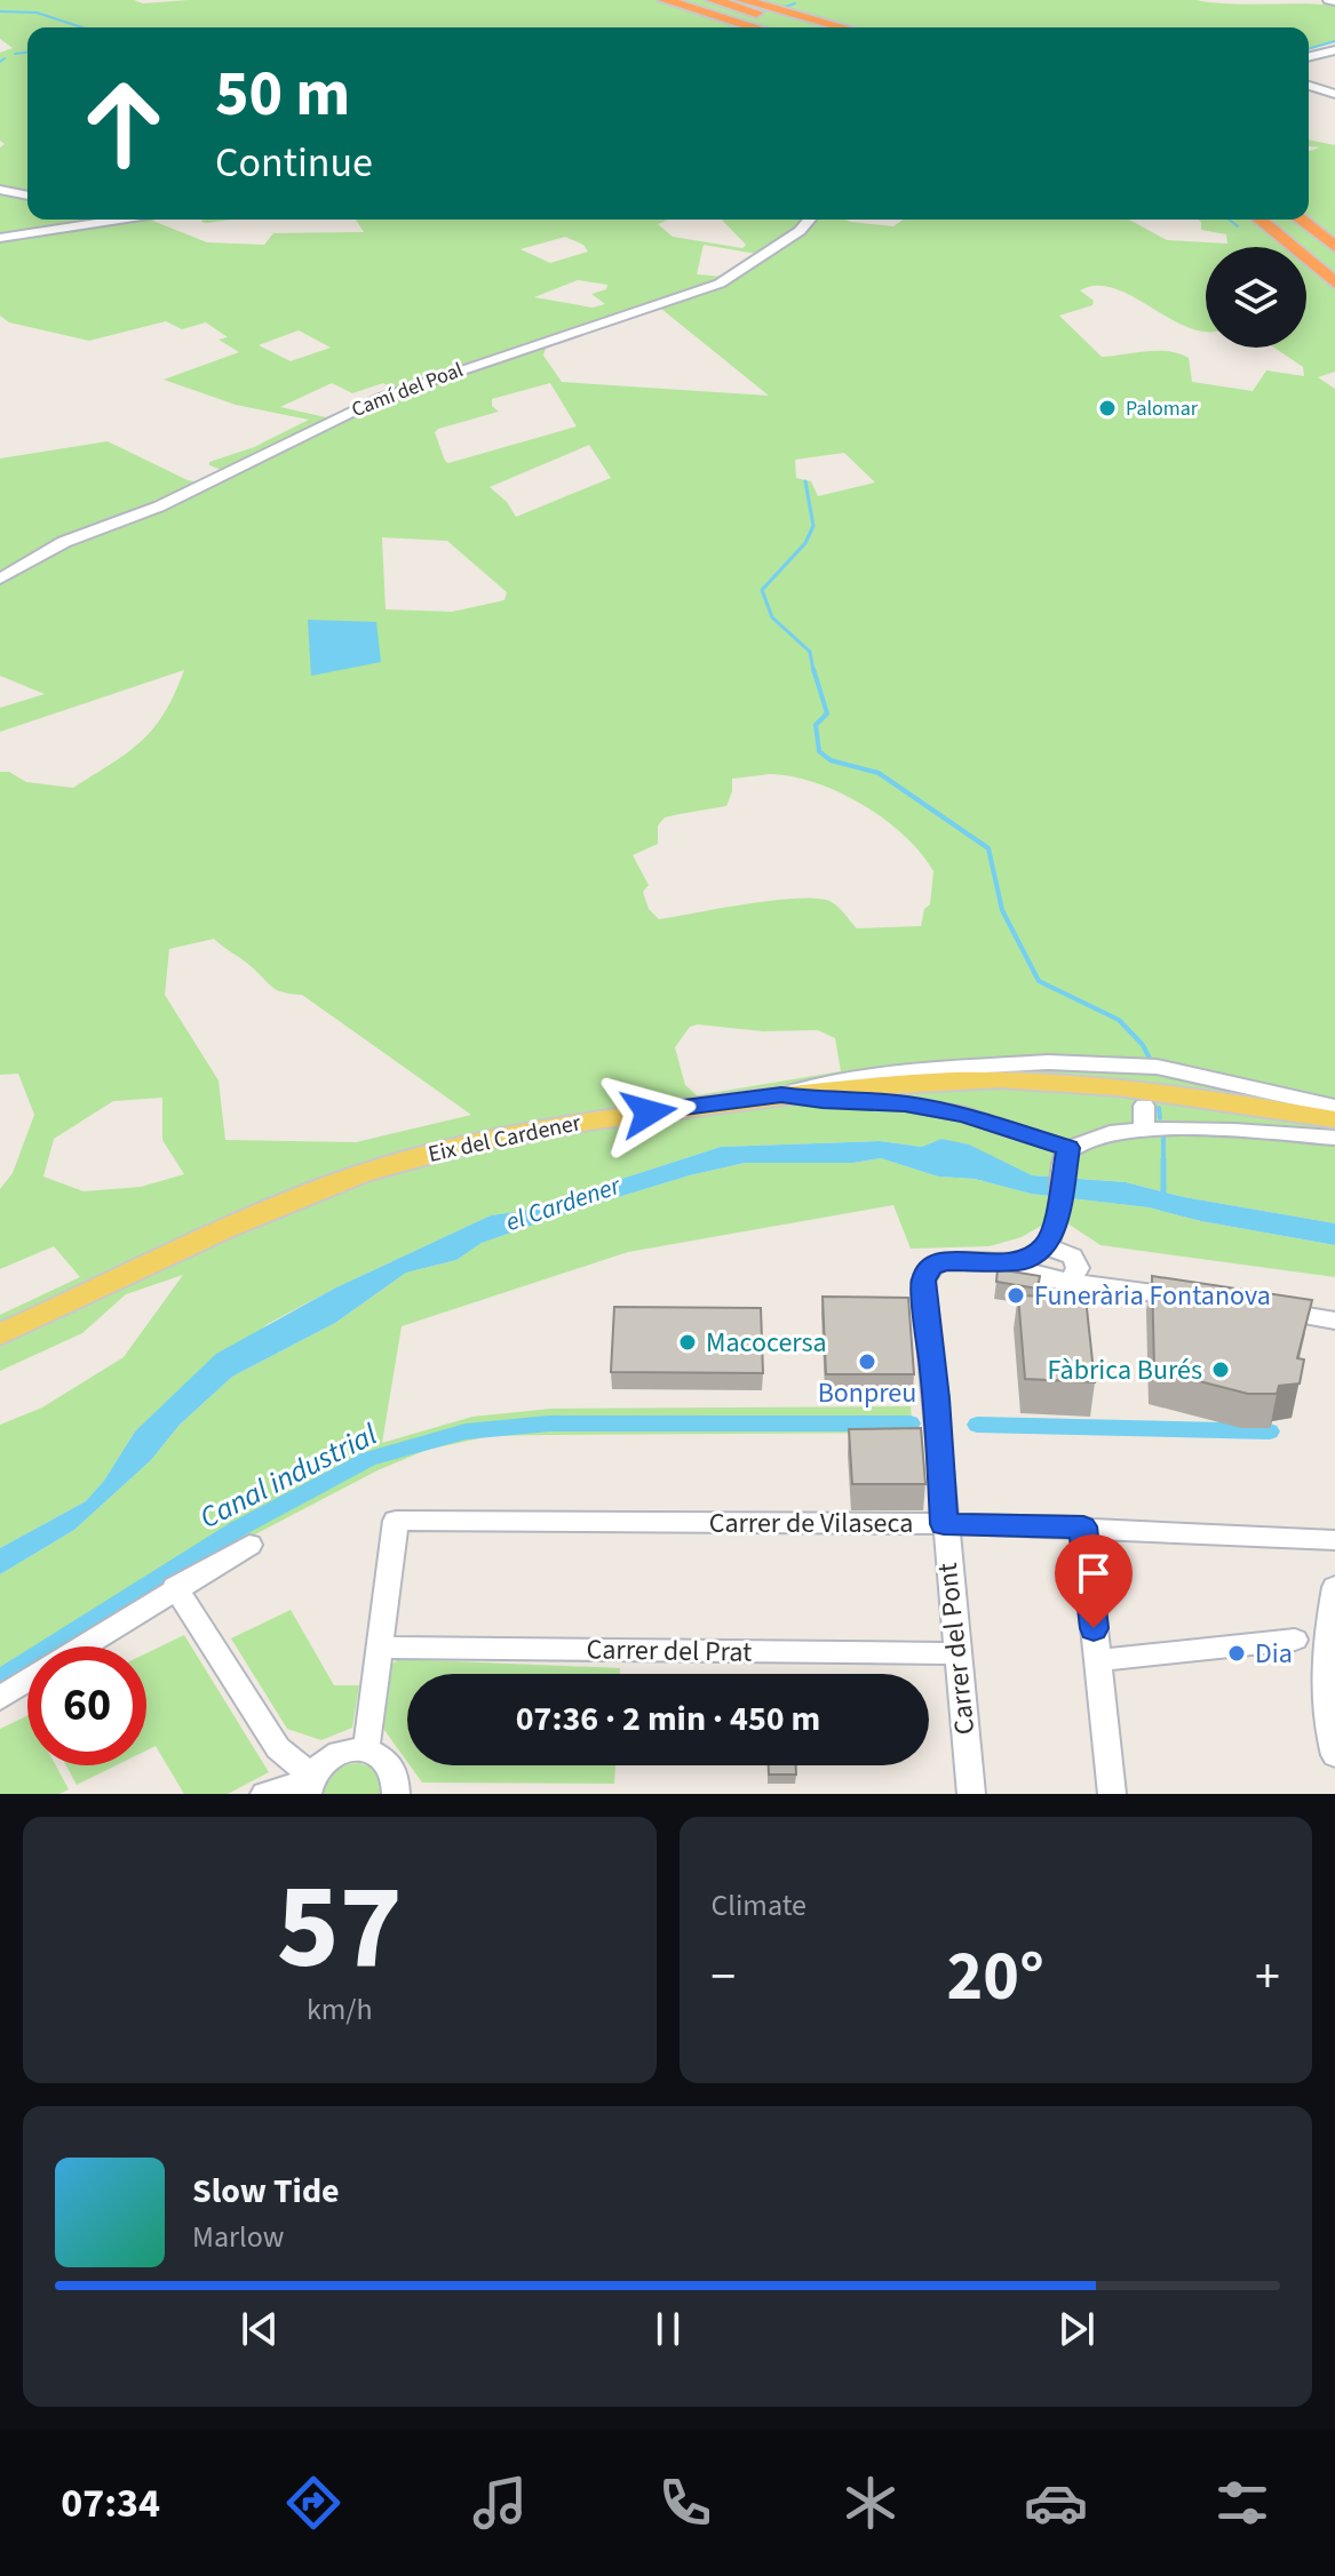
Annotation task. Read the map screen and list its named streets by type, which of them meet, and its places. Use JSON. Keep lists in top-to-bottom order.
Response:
{
  "streets": {
    "main road": ["Eix del Cardener"],
    "street": [
      "Camí del Poal",
      "Carrer de Vilaseca",
      "Carrer del Pont",
      "Carrer del Prat"
    ]
  },
  "crossings": [
    ["Carrer de Vilaseca", "Carrer del Pont"],
    ["Carrer de Vilaseca", "Carrer del Prat"],
    ["Carrer del Pont", "Carrer del Prat"]
  ],
  "water": ["el Cardener", "Canal industrial"],
  "places": [
    "Palomar",
    "Funerària Fontanova",
    "Macocersa",
    "Bonpreu",
    "Fàbrica Burés",
    "Dia"
  ],
  "page": {
    "turn": ["50 m", "Continue"],
    "limit": "60",
    "trip": "07:36 · 2 min · 450 m",
    "tile": [
      ["57", "km/h"],
      "Climate"
    ],
    "heat": ["−", "20°", "+"],
    "song": ["Slow Tide", "Marlow"],
    "tabs": "07:34"
  }
}
